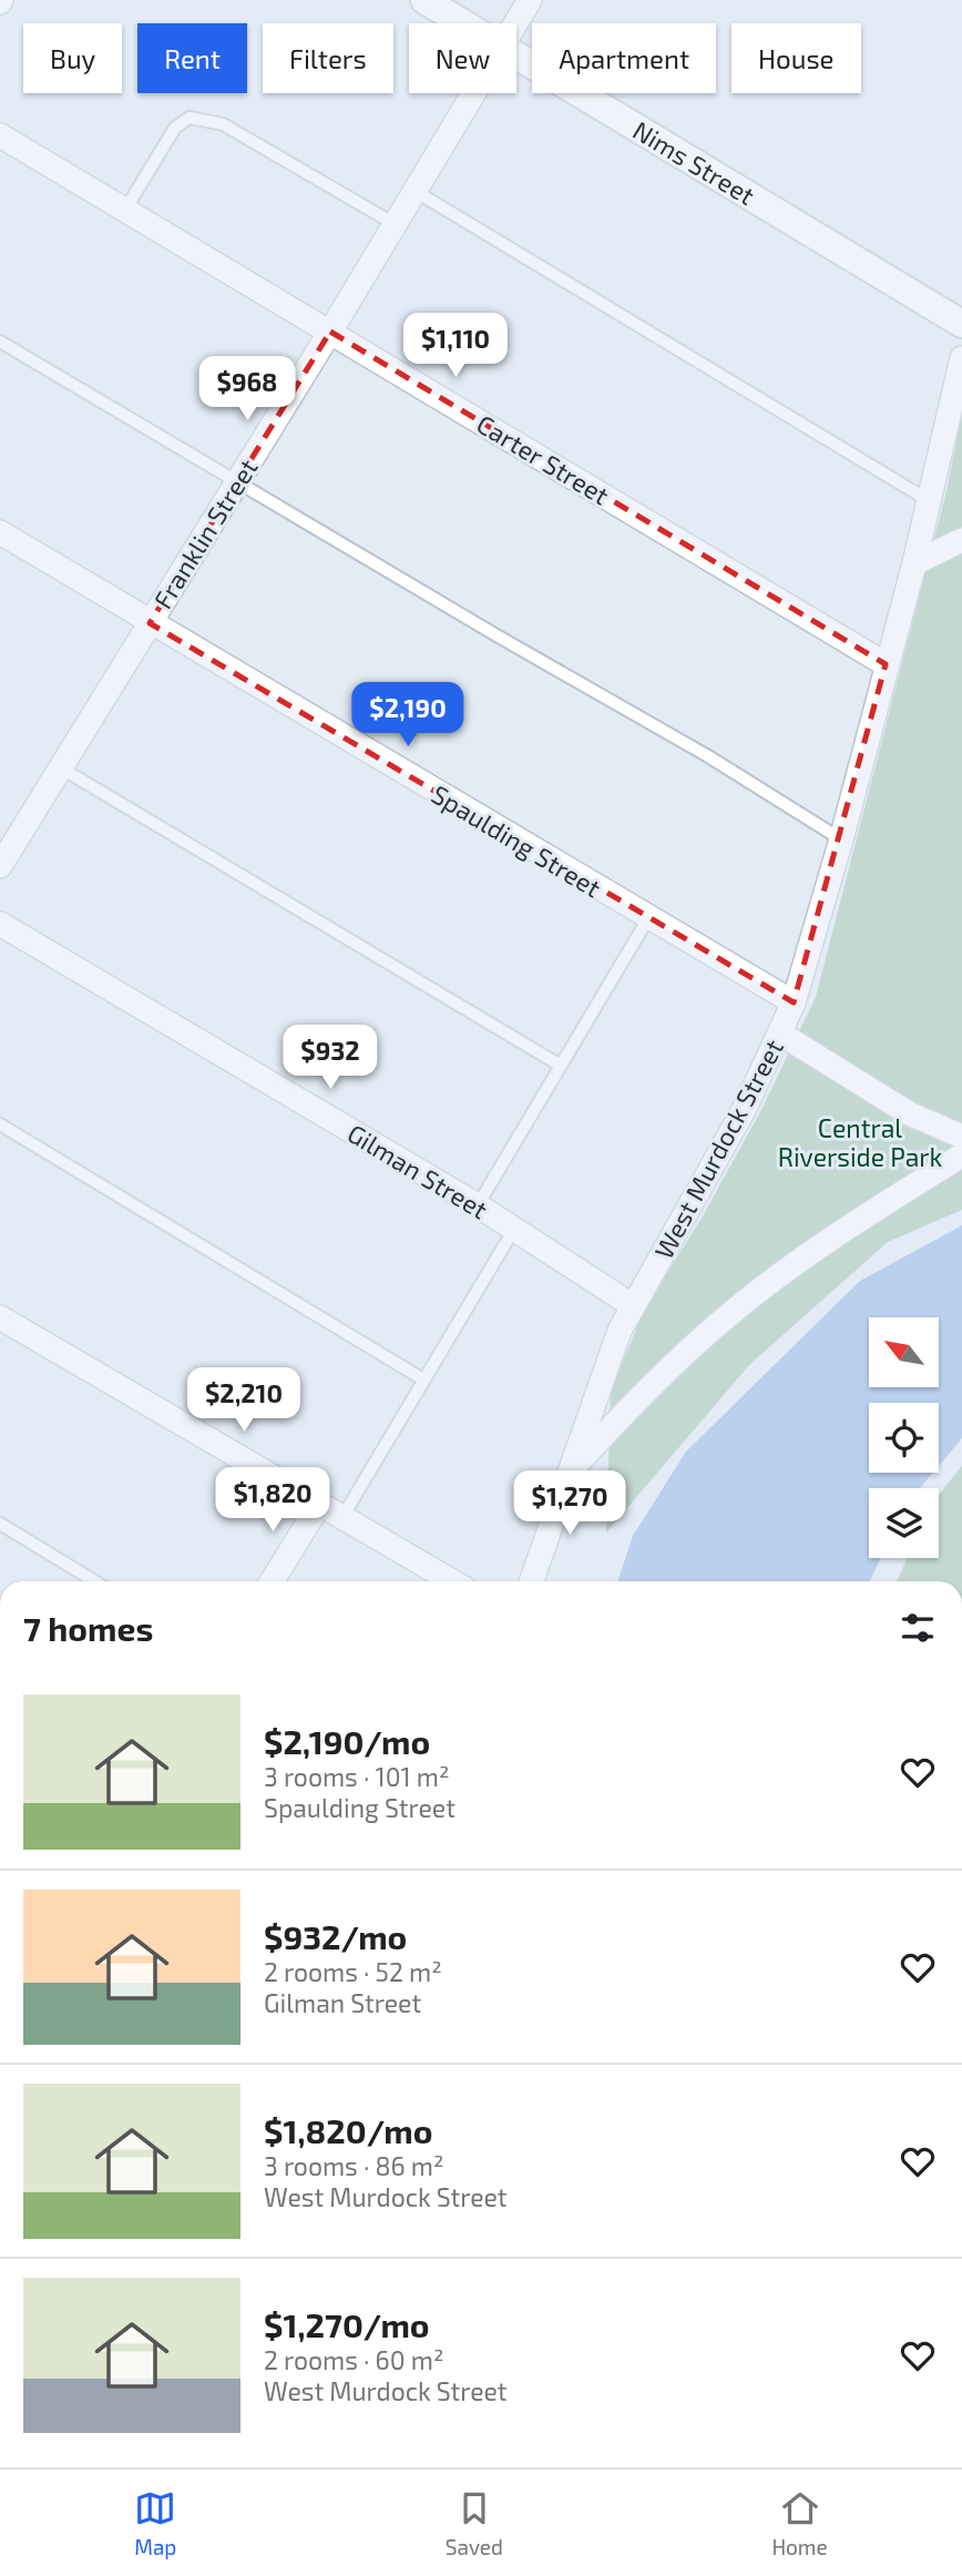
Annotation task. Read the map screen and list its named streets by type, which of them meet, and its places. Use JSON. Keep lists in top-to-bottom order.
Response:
{
  "streets": {
    "street": [
      "Nims Street",
      "Carter Street",
      "Franklin Street",
      "Spaulding Street",
      "West Murdock Street",
      "Gilman Street"
    ]
  },
  "crossings": [
    ["Carter Street", "Franklin Street"],
    ["Carter Street", "West Murdock Street"],
    ["Franklin Street", "Spaulding Street"],
    ["Spaulding Street", "West Murdock Street"],
    ["West Murdock Street", "Gilman Street"]
  ],
  "parks": ["Central Riverside Park"],
  "north": "top left",
  "page": {
    "chip": [
      "Buy",
      "Rent",
      "Filters",
      "New",
      "Apartment",
      "House"
    ],
    "price": [
      "$1,110",
      "$968",
      "$2,190",
      "$932",
      "$2,210",
      "$1,820",
      "$1,270"
    ],
    "heading": "7 homes",
    "list": [
      {
        "name": "$2,190/mo",
        "note": "3 rooms · 101 m² · Spaulding Street"
      },
      {
        "name": "$932/mo",
        "note": "2 rooms · 52 m² · Gilman Street"
      },
      {
        "name": "$1,820/mo",
        "note": "3 rooms · 86 m² · West Murdock Street"
      },
      {
        "name": "$1,270/mo",
        "note": "2 rooms · 60 m² · West Murdock Street"
      }
    ],
    "tabs": ["Map", "Saved", "Home"]
  }
}
